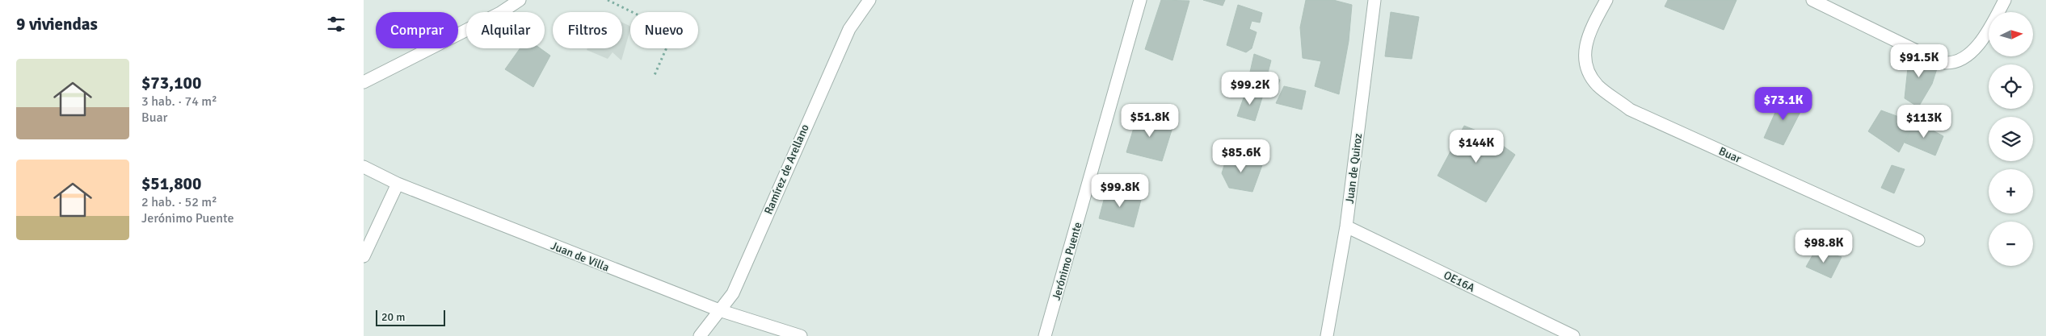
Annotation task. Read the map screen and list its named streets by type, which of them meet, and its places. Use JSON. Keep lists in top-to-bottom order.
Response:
{
  "streets": {
    "street": [
      "Buar",
      "Juan de Quiroz",
      "Ramírez de Arellano",
      "Juan de Villa",
      "Jerónimo Puente",
      "OE16A"
    ]
  },
  "crossings": [
    ["Juan de Quiroz", "OE16A"],
    ["Ramírez de Arellano", "Juan de Villa"]
  ],
  "scale_bar": "20 m",
  "north": "right",
  "page": {
    "heading": "9 viviendas",
    "map_buttons": ["+", "−"],
    "chip": [
      "Comprar",
      "Alquilar",
      "Filtros",
      "Nuevo"
    ],
    "price": [
      "$91.5K",
      "$99.2K",
      "$73.1K",
      "$51.8K",
      "$113K",
      "$144K",
      "$85.6K",
      "$99.8K",
      "$98.8K"
    ],
    "list": [
      {
        "name": "$73,100",
        "note": "3 hab. · 74 m² · Buar"
      },
      {
        "name": "$51,800",
        "note": "2 hab. · 52 m² · Jerónimo Puente"
      }
    ],
    "scale": "20 m"
  }
}
